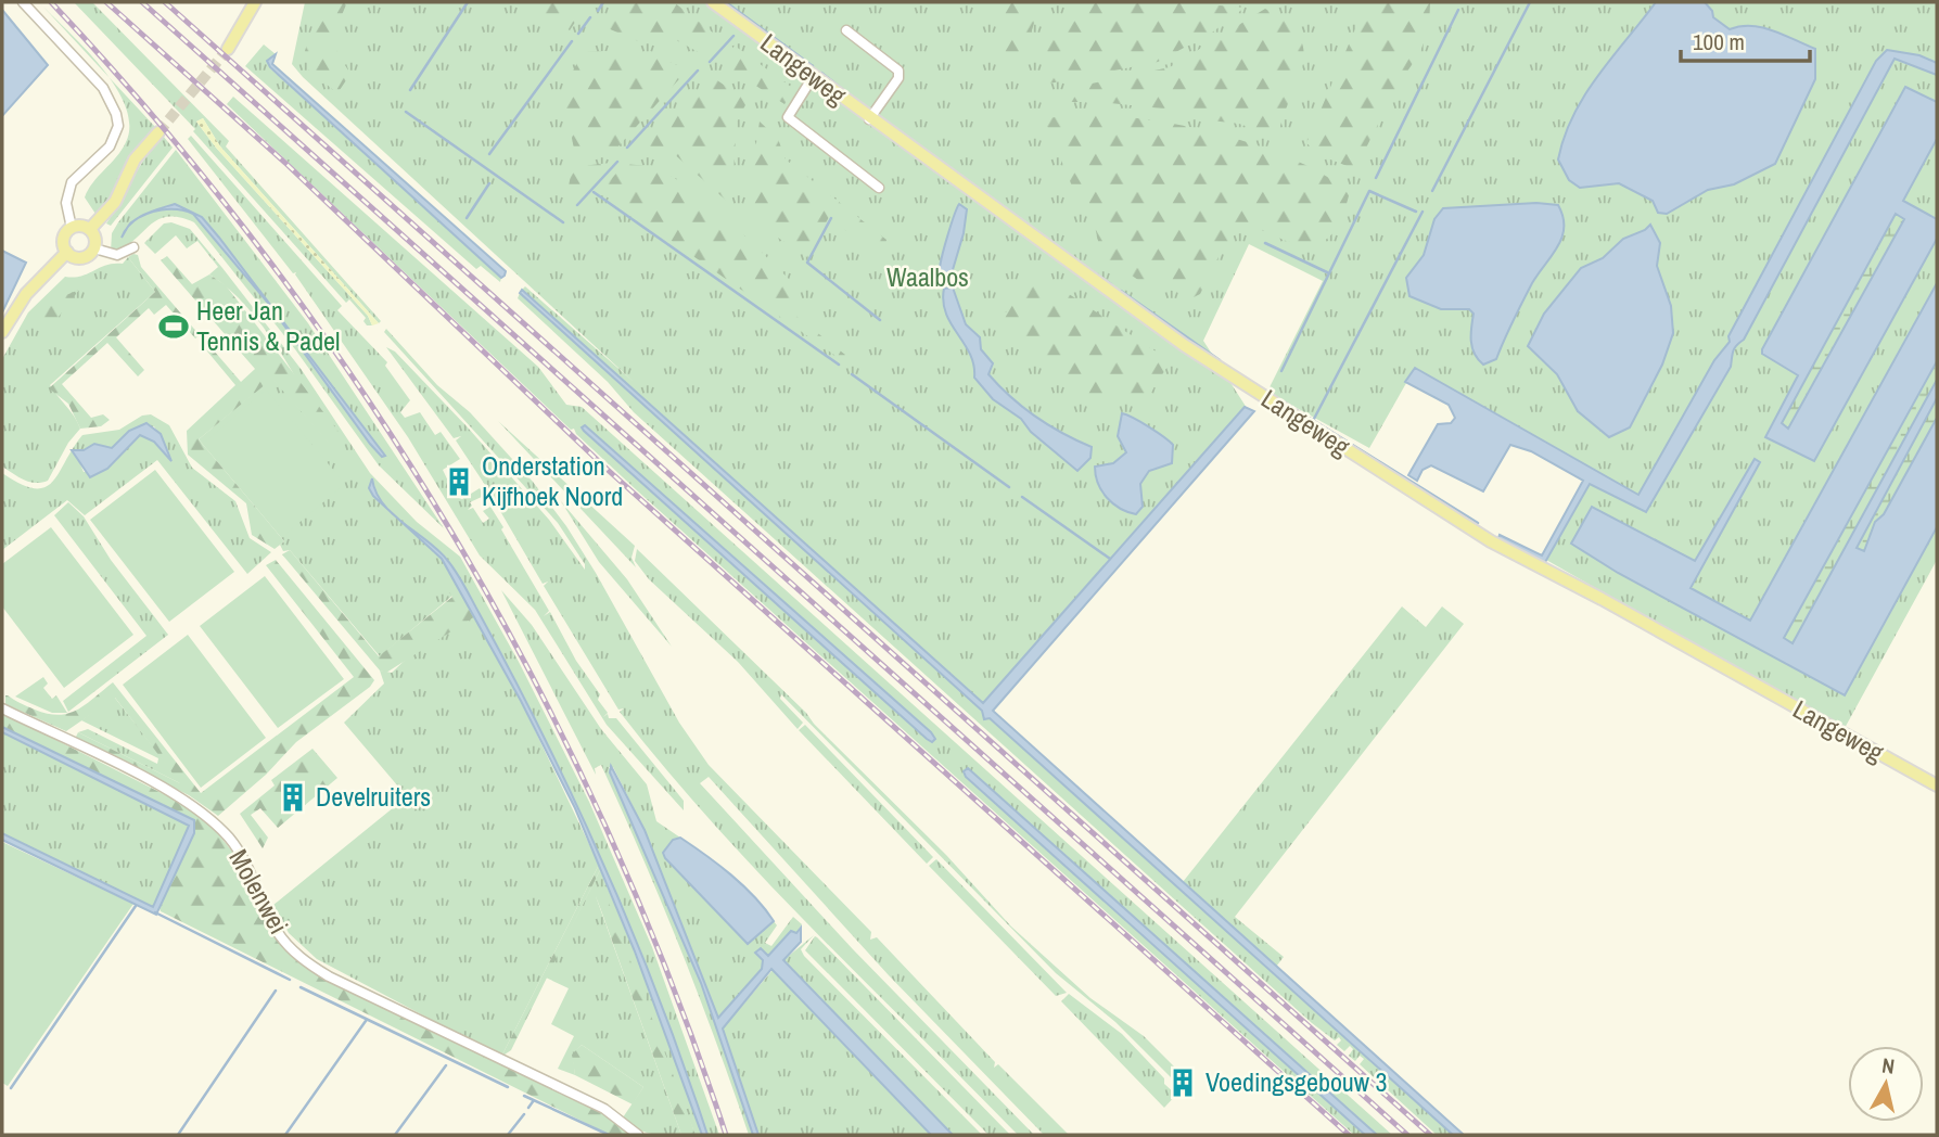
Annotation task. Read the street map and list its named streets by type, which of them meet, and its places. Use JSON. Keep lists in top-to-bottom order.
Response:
{
  "streets": {
    "main road": ["Langeweg"],
    "street": ["Molenwei"]
  },
  "parks": ["Waalbos"],
  "places": {
    "sports": ["Heer Jan Tennis & Padel"],
    "building": ["Onderstation Kijfhoek Noord", "Develruiters", "Voedingsgebouw 3"]
  },
  "scale_bar": "100 m",
  "north": "top"
}
